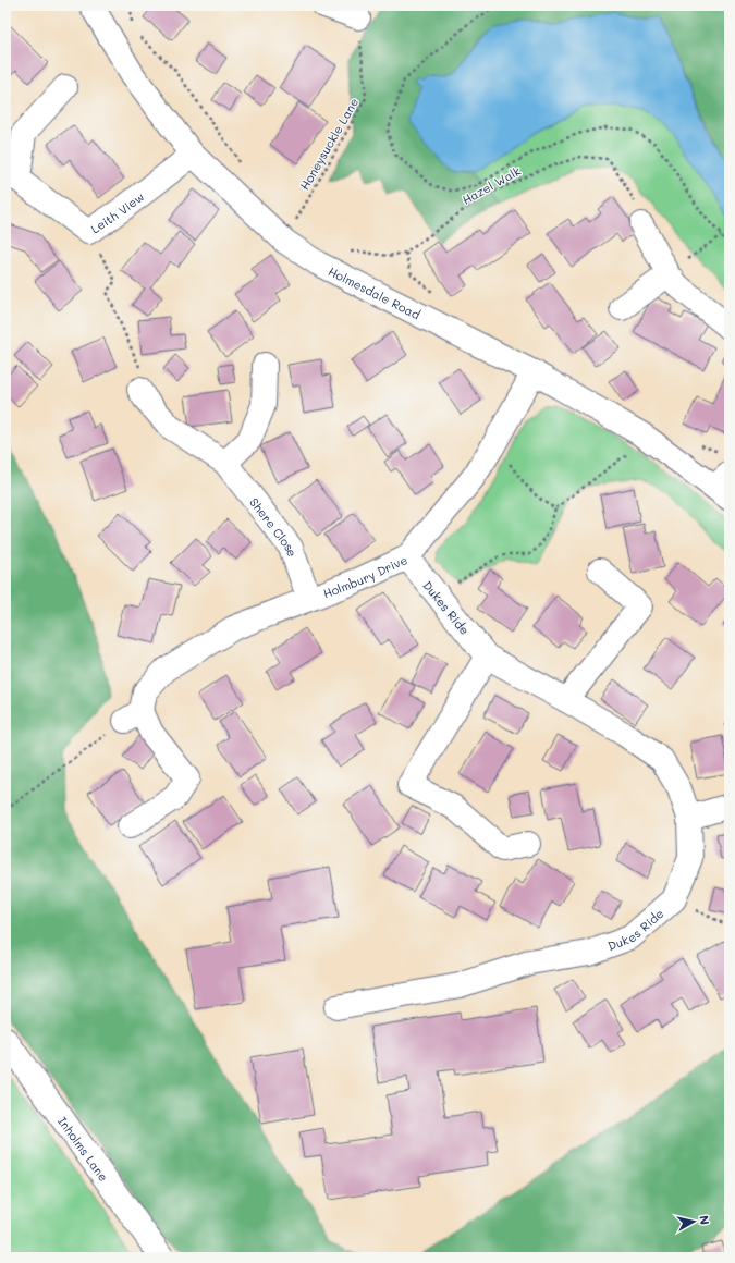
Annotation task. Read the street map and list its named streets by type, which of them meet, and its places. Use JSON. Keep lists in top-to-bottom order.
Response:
{
  "streets": {
    "street": [
      "Leith View",
      "Holmesdale Road",
      "Shere Close",
      "Holmbury Drive",
      "Dukes Ride",
      "Inholms Lane"
    ],
    "path": ["Honeysuckle Lane", "Hazel Walk"]
  },
  "crossings": [
    ["Honeysuckle Lane", "Holmesdale Road"],
    ["Hazel Walk", "Holmesdale Road"],
    ["Leith View", "Holmesdale Road"],
    ["Holmesdale Road", "Holmbury Drive"],
    ["Shere Close", "Holmbury Drive"],
    ["Holmbury Drive", "Dukes Ride"]
  ],
  "north": "right"
}
